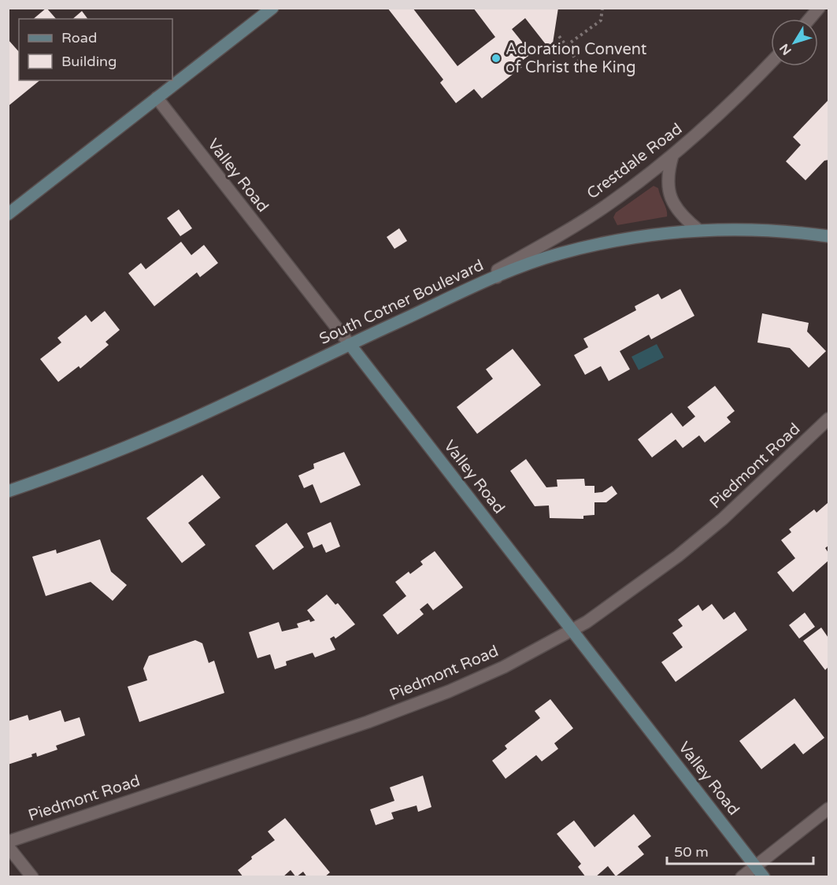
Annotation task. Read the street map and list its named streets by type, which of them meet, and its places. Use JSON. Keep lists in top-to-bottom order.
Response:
{
  "streets": {
    "main road": ["Valley Road", "South Cotner Boulevard"],
    "street": ["Crestdale Road", "Piedmont Road"]
  },
  "crossings": [
    ["Crestdale Road", "South Cotner Boulevard"],
    ["Valley Road", "South Cotner Boulevard"],
    ["Valley Road", "Piedmont Road"]
  ],
  "places": ["Adoration Convent of Christ the King"],
  "legend": ["Road", "Building"],
  "scale_bar": "50 m",
  "north": "bottom left"
}
